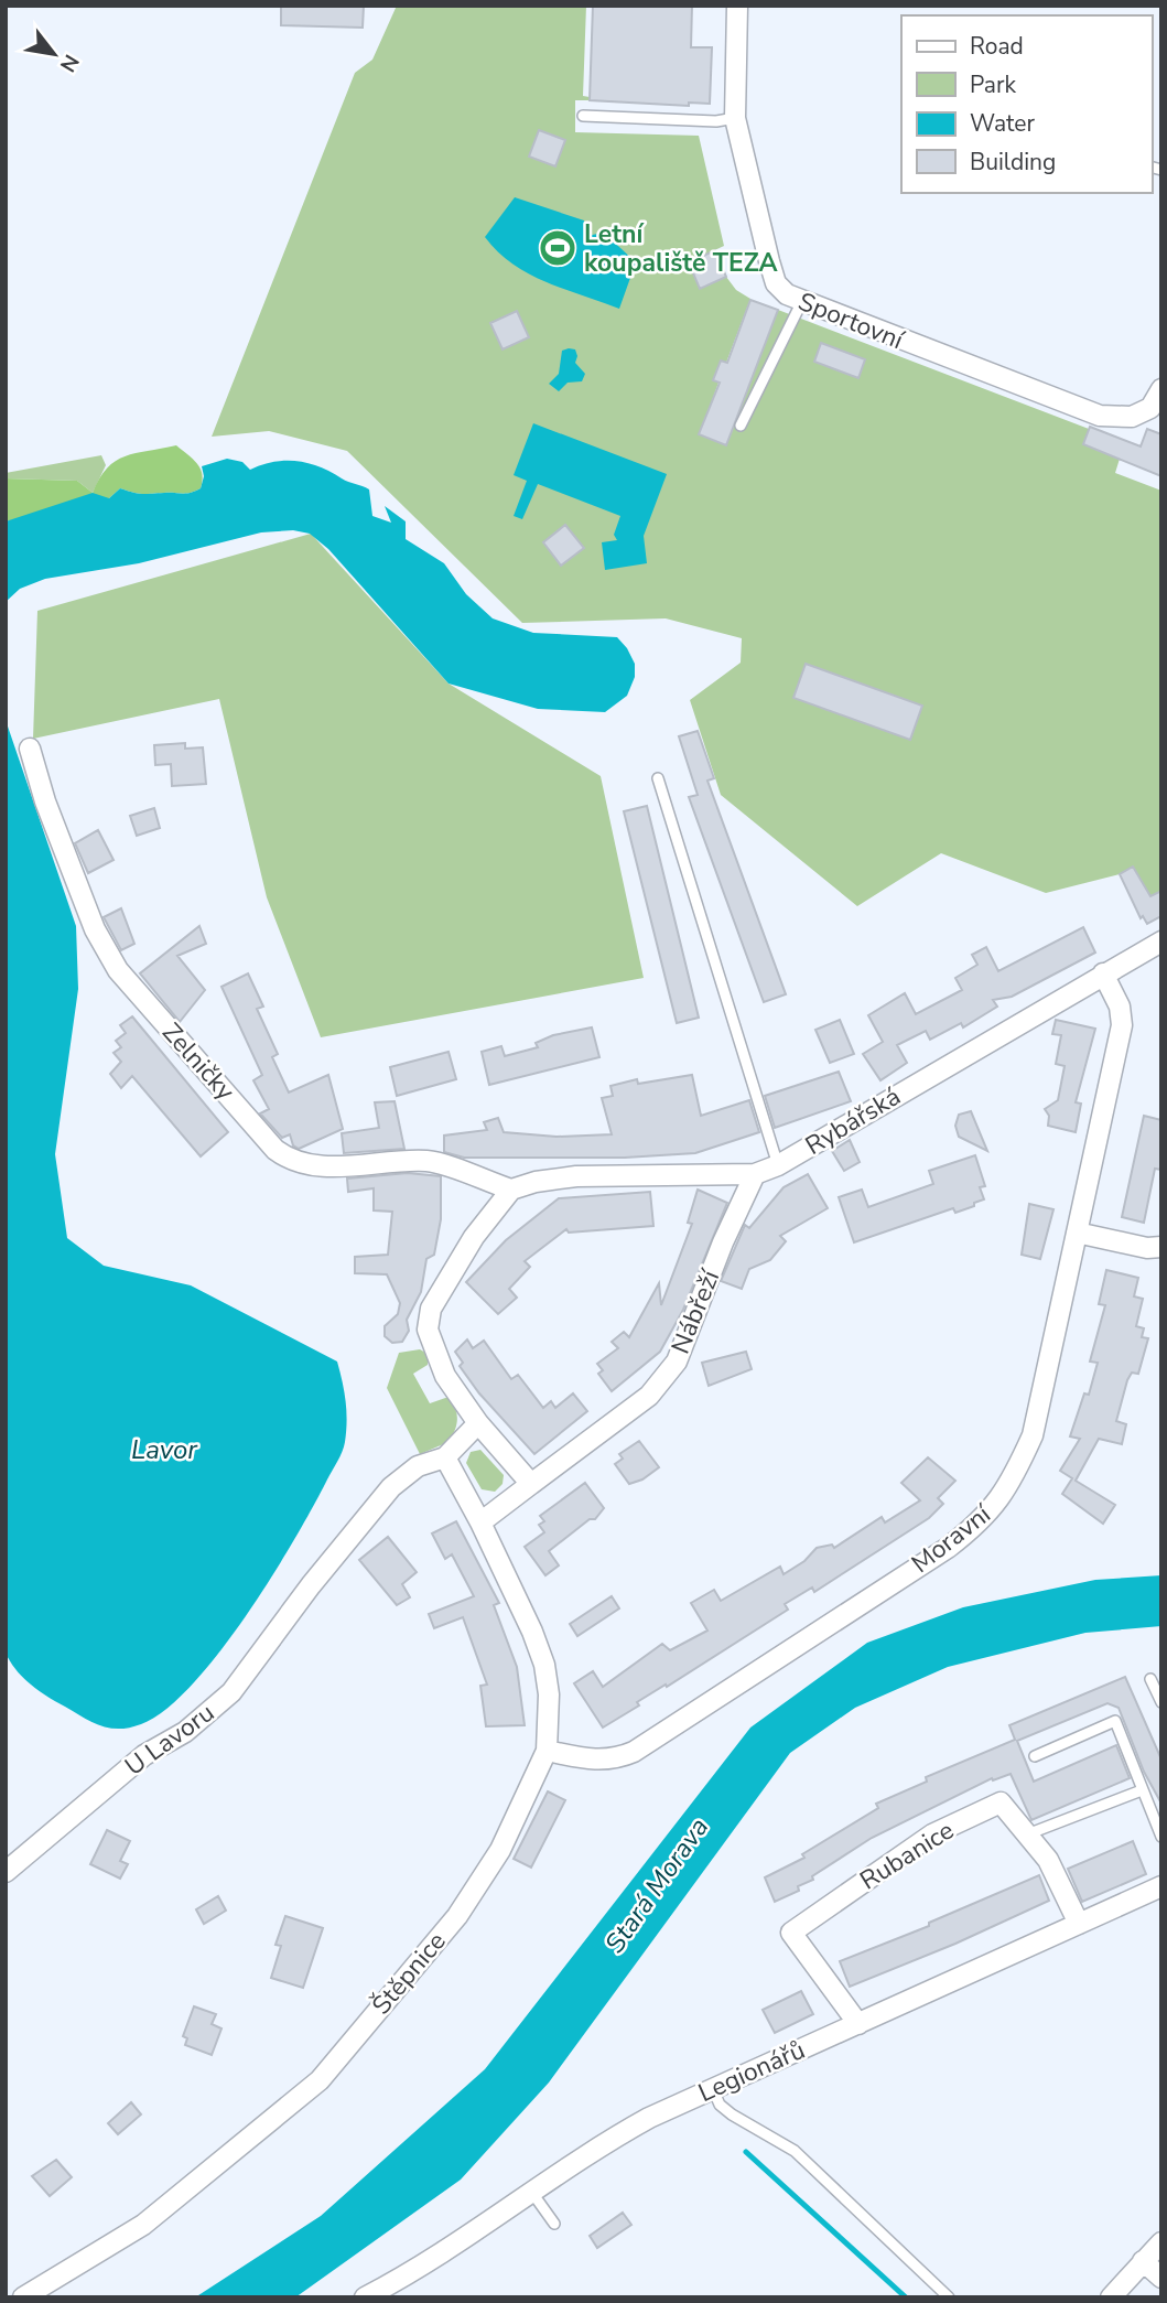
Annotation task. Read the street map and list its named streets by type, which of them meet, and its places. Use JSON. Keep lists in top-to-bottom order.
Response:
{
  "streets": {
    "street": [
      "Sportovní",
      "Zelničky",
      "Rybářská",
      "Nábřeží",
      "Moravní",
      "U Lavoru",
      "Rubanice",
      "Štěpnice",
      "Legionářů"
    ]
  },
  "crossings": [
    ["Zelničky", "Rybářská"],
    ["Rybářská", "Nábřeží"],
    ["Rybářská", "Moravní"],
    ["Nábřeží", "Štěpnice"],
    ["Moravní", "Štěpnice"],
    ["Rubanice", "Legionářů"]
  ],
  "water": ["Lavor", "Stará Morava"],
  "places": {
    "sports": ["Letní koupaliště TEZA"]
  },
  "legend": [
    "Road",
    "Park",
    "Water",
    "Building"
  ],
  "north": "bottom right"
}
